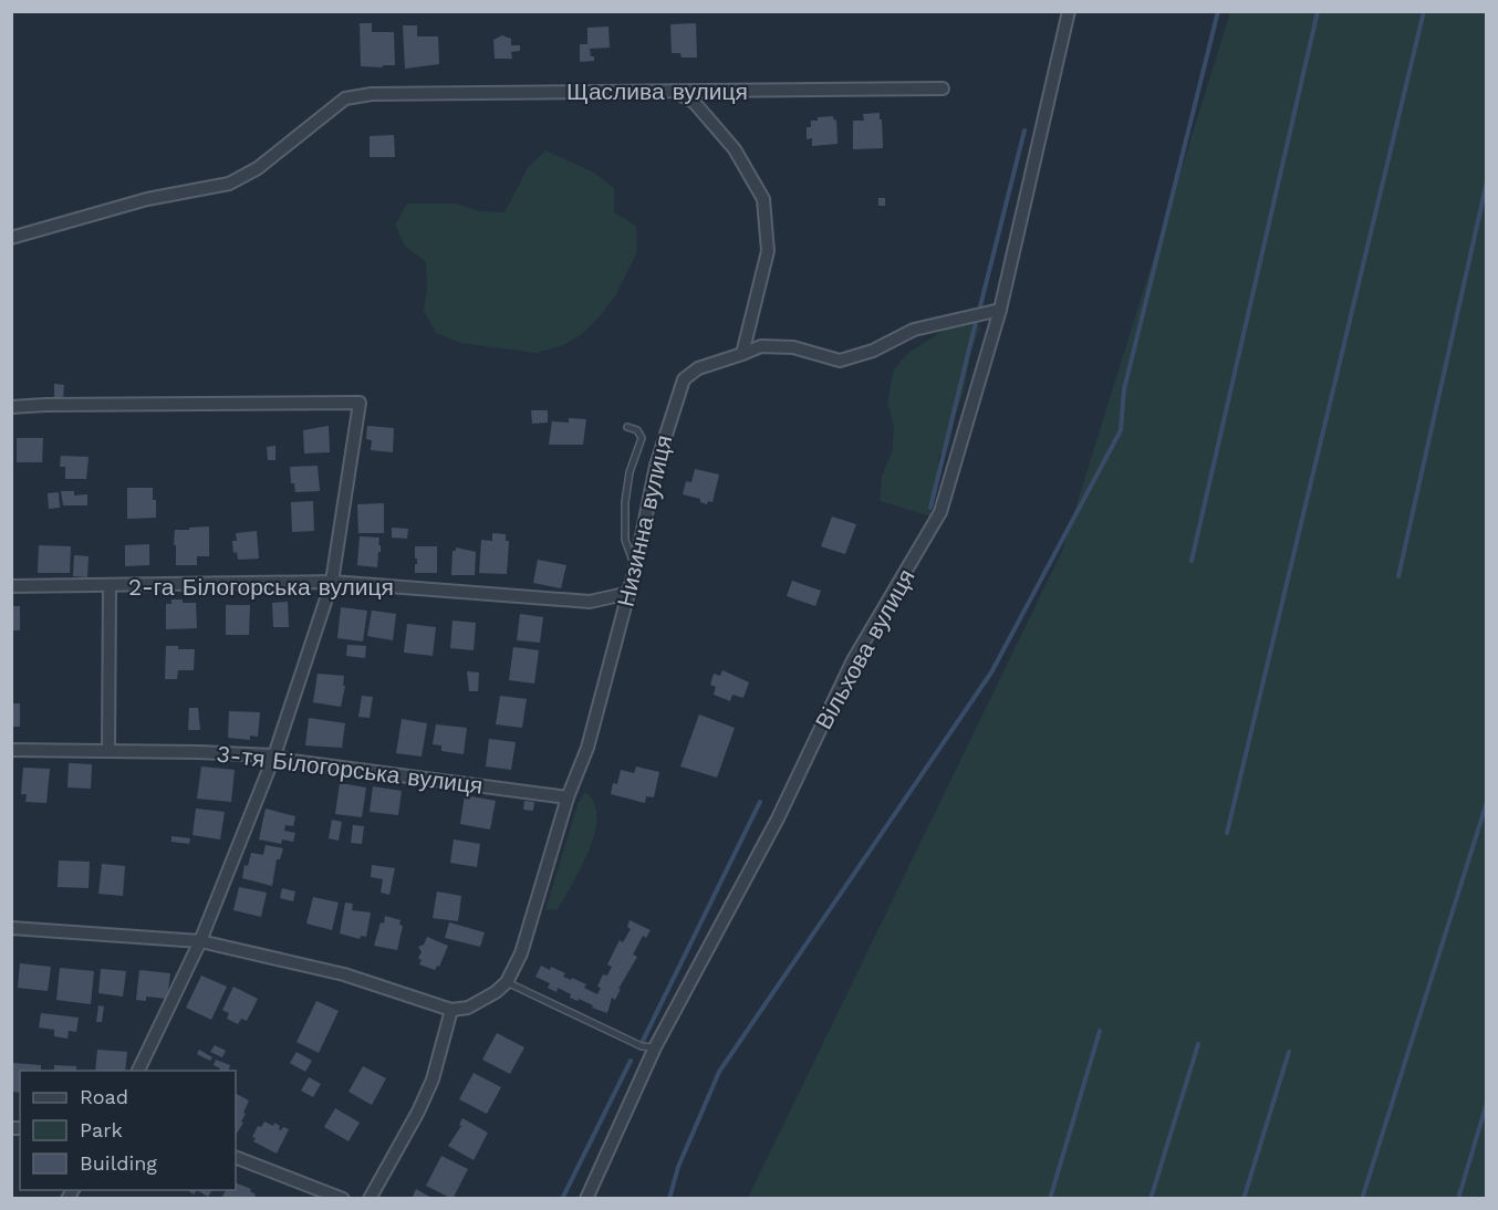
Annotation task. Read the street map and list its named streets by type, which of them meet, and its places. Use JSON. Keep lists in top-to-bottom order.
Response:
{
  "streets": {
    "street": [
      "Щаслива вулиця",
      "Низинна вулиця",
      "2-га Білогорська вулиця",
      "Вільхова вулиця",
      "3-тя Білогорська вулиця"
    ]
  },
  "crossings": [
    ["Низинна вулиця", "2-га Білогорська вулиця"],
    ["Низинна вулиця", "Вільхова вулиця"],
    ["Низинна вулиця", "3-тя Білогорська вулиця"]
  ],
  "legend": ["Road", "Park", "Building"]
}
